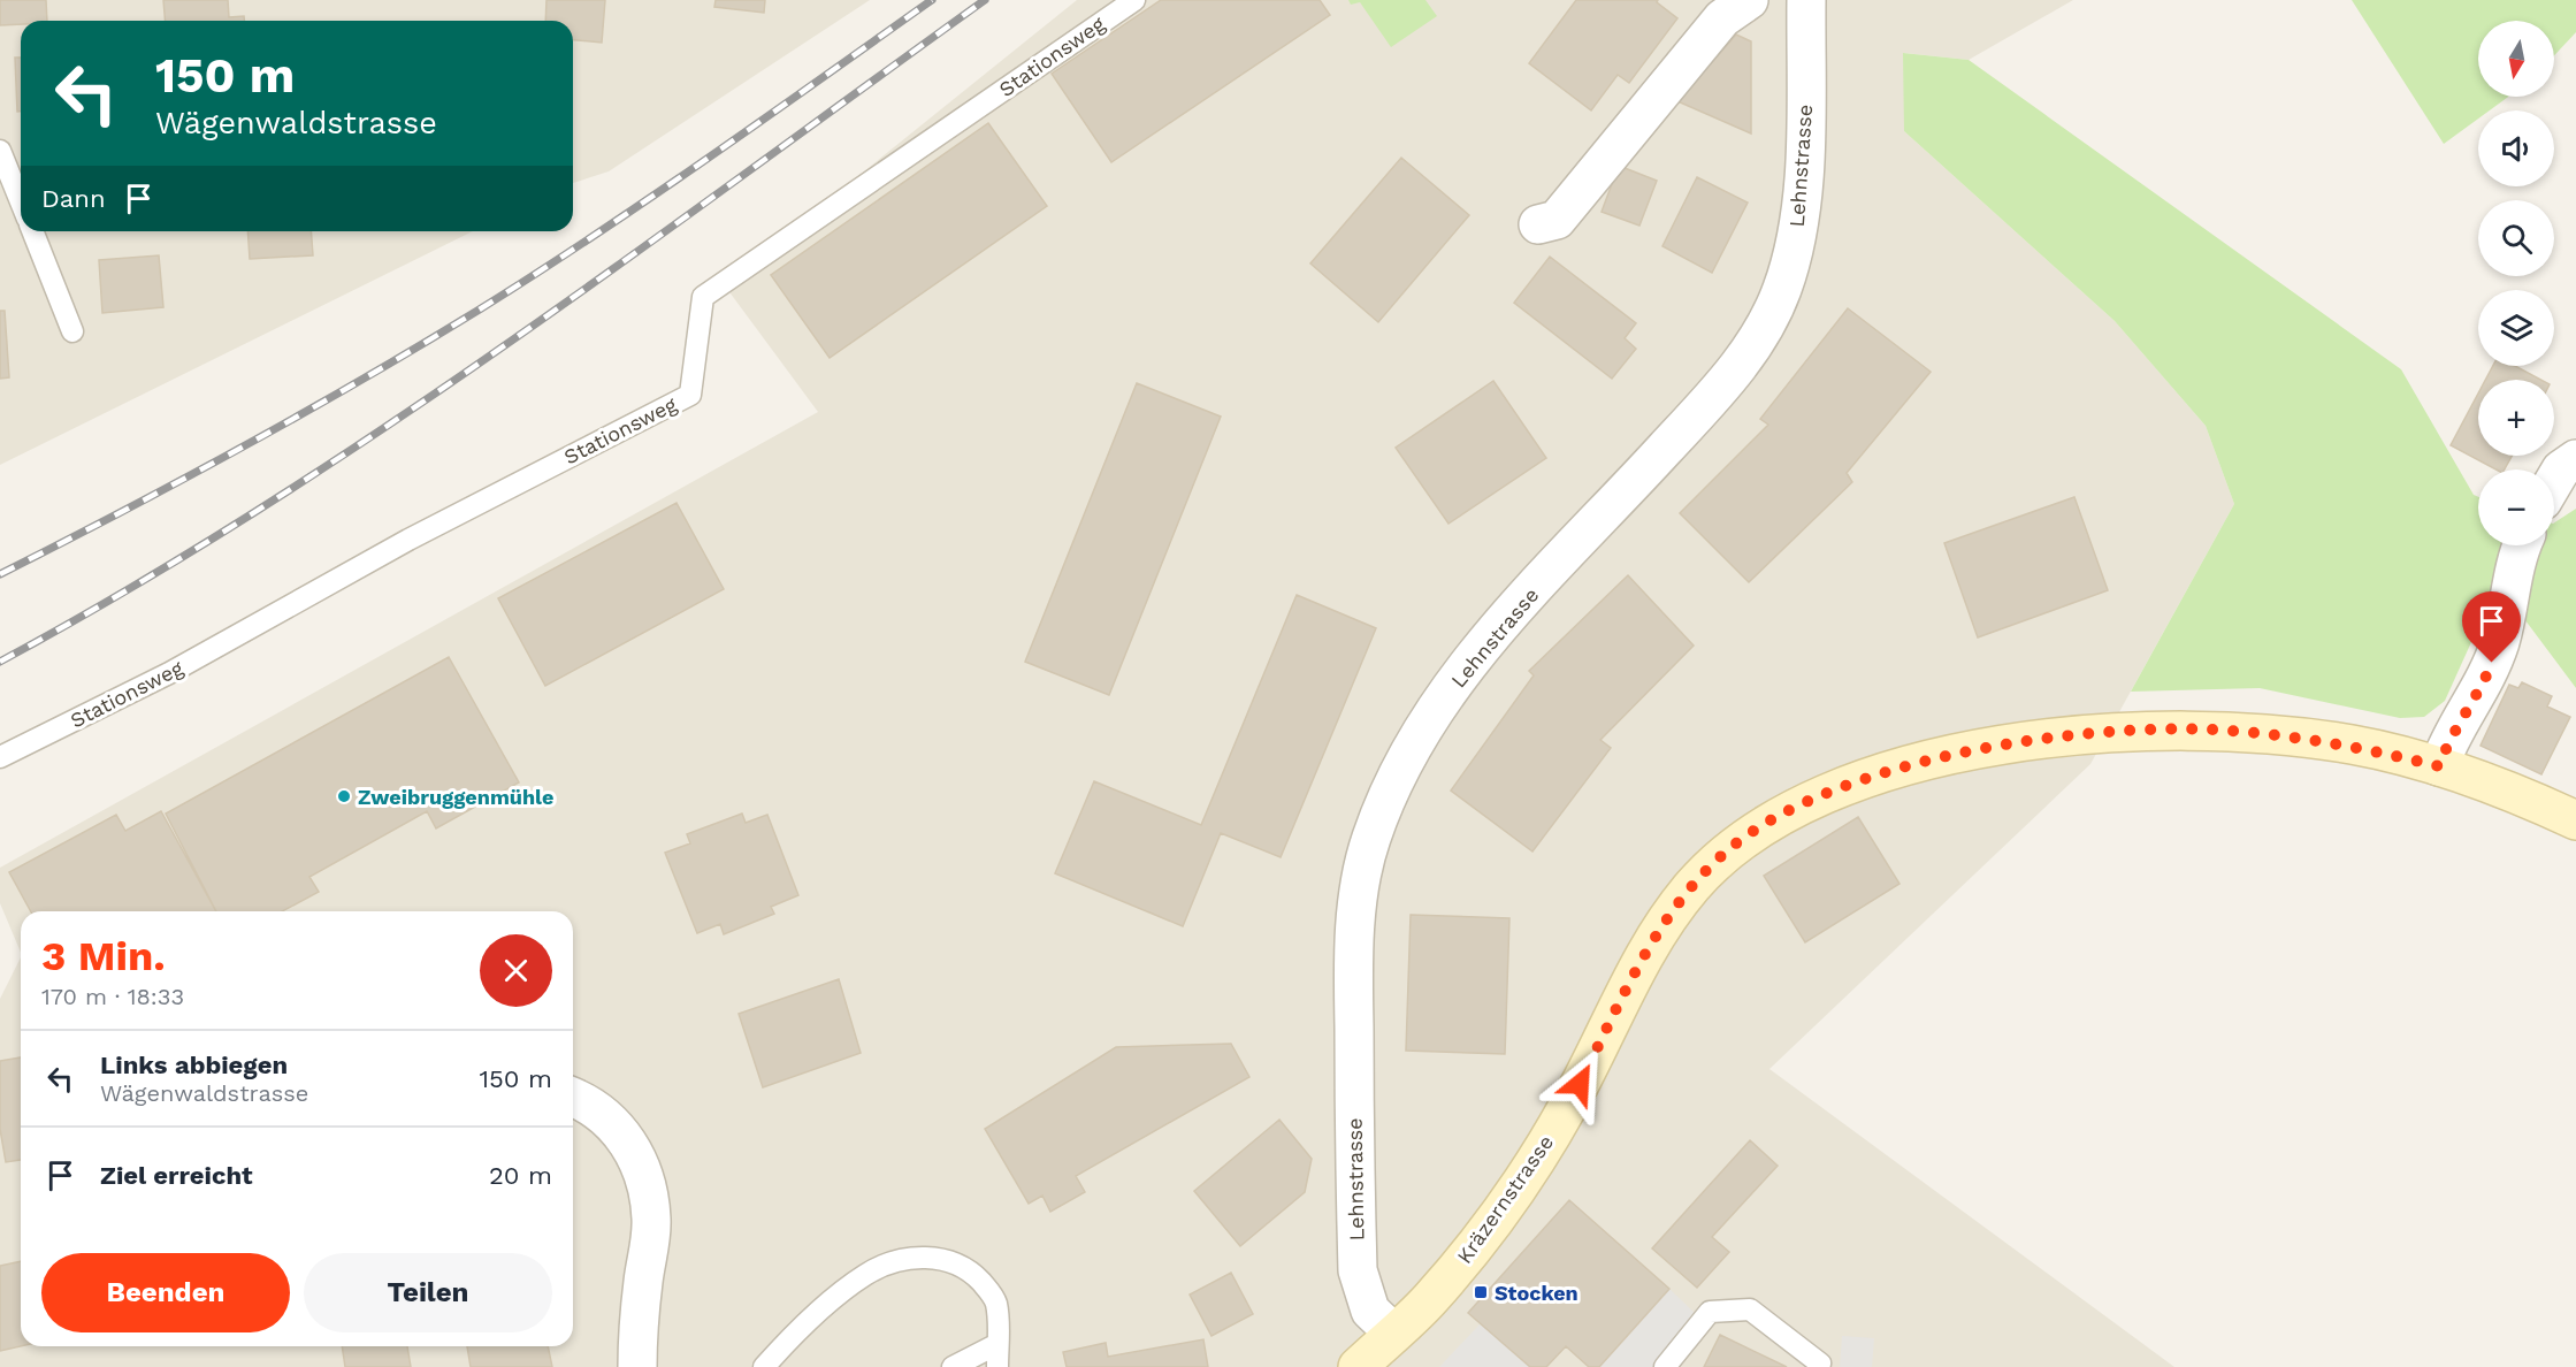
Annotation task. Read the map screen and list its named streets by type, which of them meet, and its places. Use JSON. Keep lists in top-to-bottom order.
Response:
{
  "streets": {
    "street": ["Lehnstrasse", "Kräzernstrasse"],
    "lane": ["Stationsweg"]
  },
  "crossings": [
    ["Lehnstrasse", "Kräzernstrasse"]
  ],
  "places": {
    "other": ["Zweibruggenmühle"],
    "transit": ["Stocken"]
  },
  "north": "bottom",
  "page": {
    "map_buttons": ["+", "−"],
    "turn": ["150 m", "Wägenwaldstrasse"],
    "then": "Dann",
    "heading": ["3 Min.", "170 m · 18:33"],
    "list": [
      {
        "name": "Links abbiegen",
        "note": "Wägenwaldstrasse",
        "value": "150 m"
      },
      {
        "name": "Ziel erreicht",
        "value": "20 m"
      }
    ],
    "buttons": ["Beenden", "Teilen"]
  }
}
